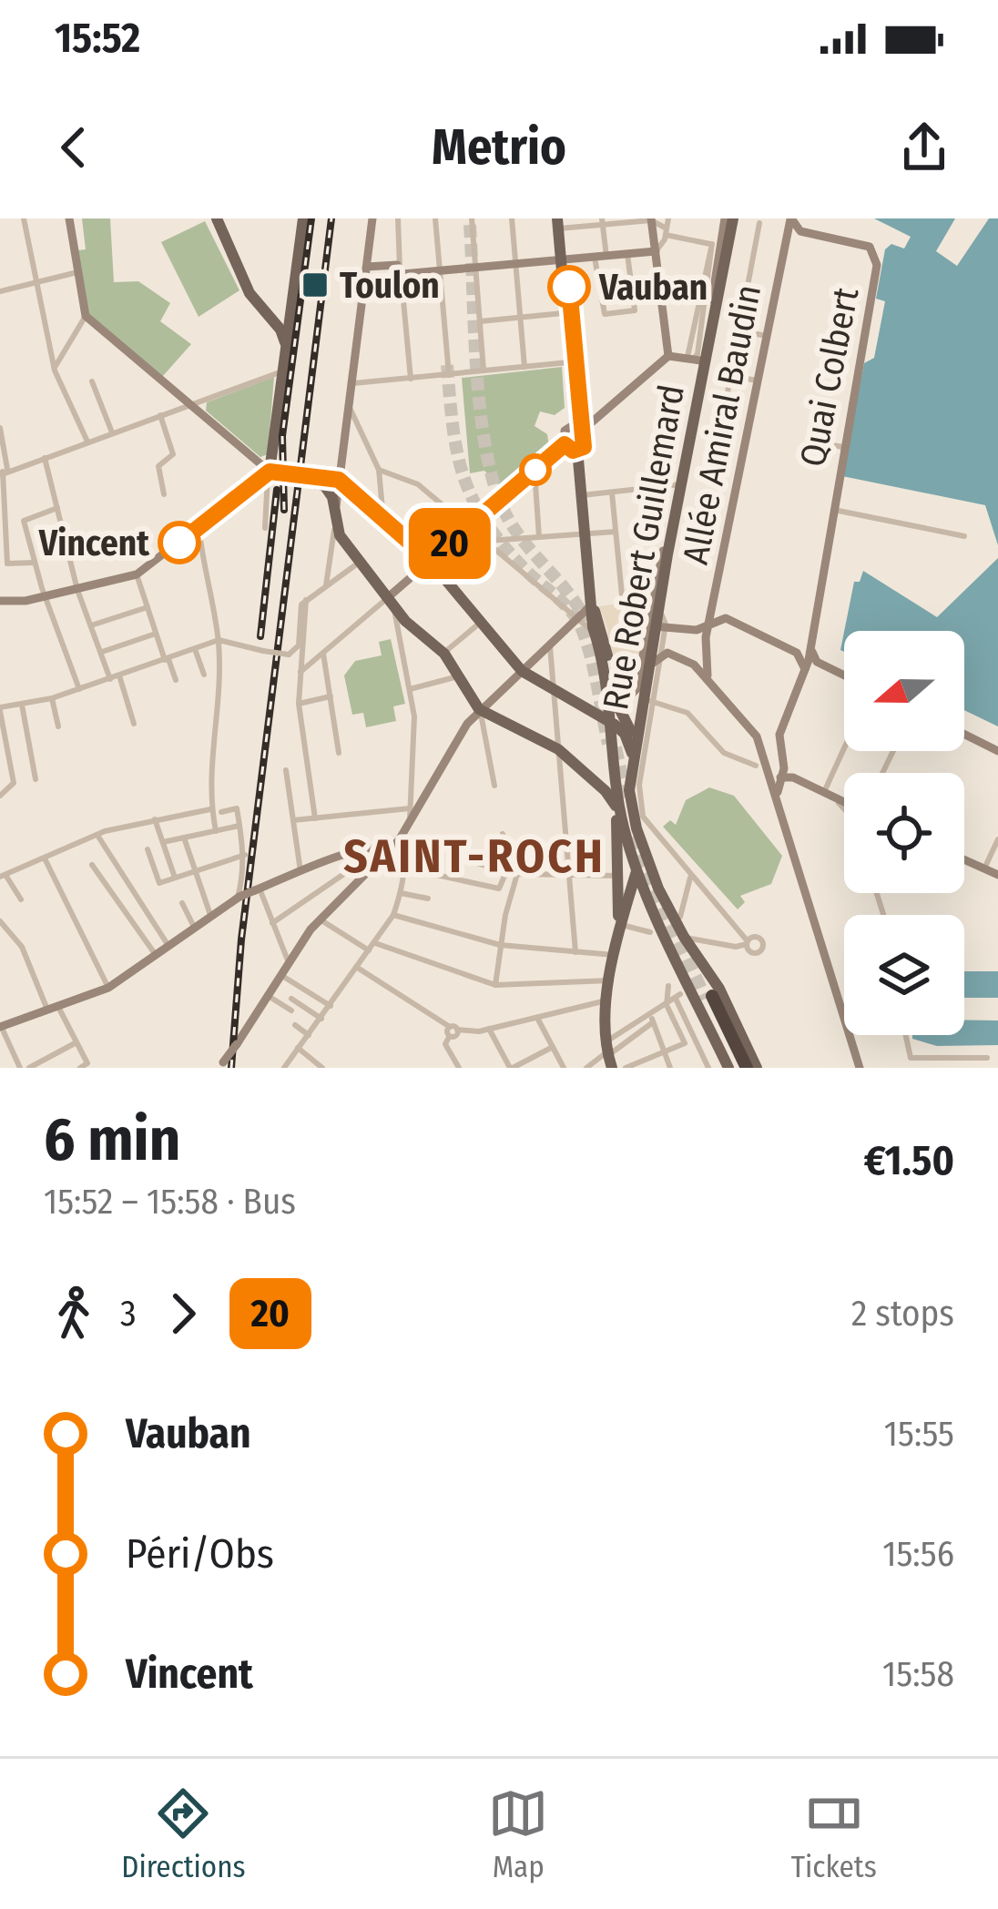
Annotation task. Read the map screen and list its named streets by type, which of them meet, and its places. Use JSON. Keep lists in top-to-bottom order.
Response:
{
  "streets": {
    "main road": ["Rue Robert Guillemard"],
    "street": ["Quai Colbert", "Allée Amiral Baudin"]
  },
  "districts": ["SAINT-ROCH"],
  "places": {
    "transit": ["Toulon"],
    "other": ["Vauban", "Vincent"]
  },
  "lines": ["bus line 20"],
  "north": "left",
  "page": {
    "status": "15:52",
    "header": "Metrio",
    "on_map": "20",
    "heading": ["6 min", "15:52 – 15:58 · Bus", "€1.50"],
    "legs": ["3", "20", "2 stops"],
    "list": [
      {
        "name": "Vauban",
        "value": "15:55"
      },
      {
        "name": "Péri/Obs",
        "value": "15:56"
      },
      {
        "name": "Vincent",
        "value": "15:58"
      }
    ],
    "tabs": ["Directions", "Map", "Tickets"]
  }
}
